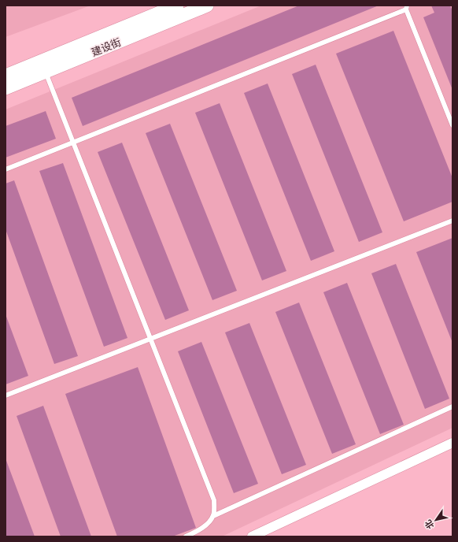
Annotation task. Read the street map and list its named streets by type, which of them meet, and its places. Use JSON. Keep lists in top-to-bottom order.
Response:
{
  "streets": {
    "street": ["建设街"]
  },
  "north": "bottom left"
}
